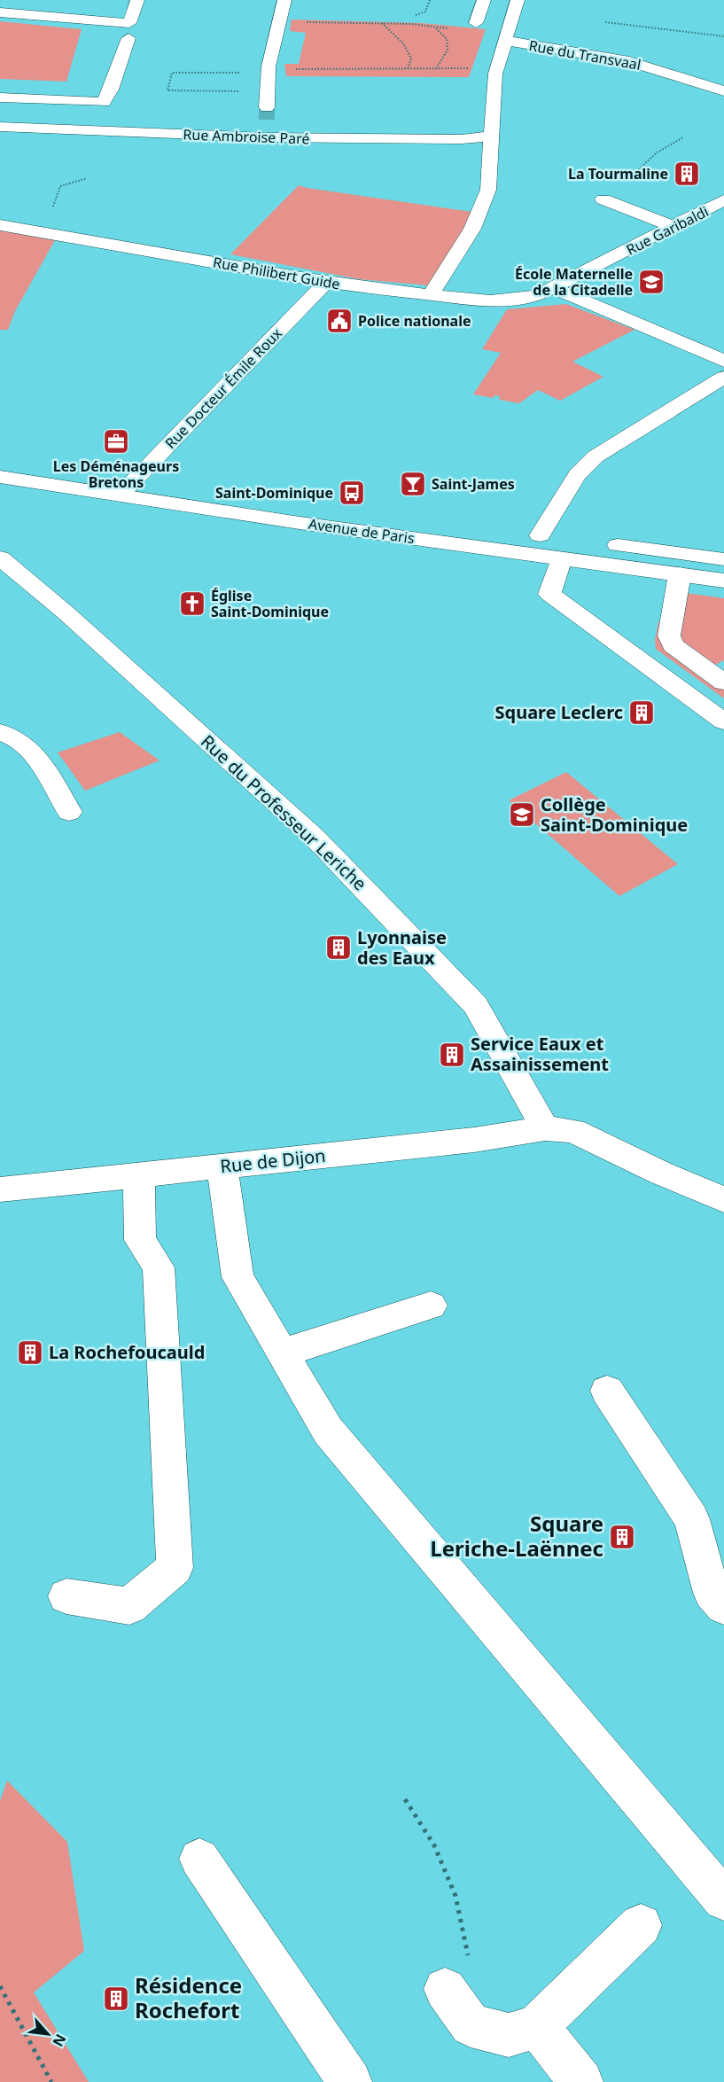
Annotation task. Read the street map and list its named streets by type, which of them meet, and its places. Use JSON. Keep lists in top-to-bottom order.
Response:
{
  "streets": {
    "street": [
      "Rue du Transvaal",
      "Rue Ambroise Paré",
      "Rue Garibaldi",
      "Rue Philibert Guide",
      "Rue Docteur Émile Roux",
      "Avenue de Paris",
      "Rue du Professeur Leriche",
      "Rue de Dijon"
    ]
  },
  "crossings": [
    ["Rue Garibaldi", "Rue Philibert Guide"],
    ["Rue Philibert Guide", "Rue Docteur Émile Roux"],
    ["Rue Docteur Émile Roux", "Avenue de Paris"],
    ["Rue du Professeur Leriche", "Rue de Dijon"]
  ],
  "places": {
    "building": [
      "La Tourmaline",
      "Square Leclerc",
      "Lyonnaise des Eaux",
      "Service Eaux et Assainissement",
      "La Rochefoucauld",
      "Square Leriche-Laënnec",
      "Résidence Rochefort"
    ],
    "school or university": ["École Maternelle de la Citadelle", "Collège Saint-Dominique"],
    "public building": ["Police nationale"],
    "office": ["Les Déménageurs Bretons"],
    "bar": ["Saint-James"],
    "bus stop": ["Saint-Dominique"],
    "church": ["Église Saint-Dominique"]
  },
  "north": "bottom right"
}
